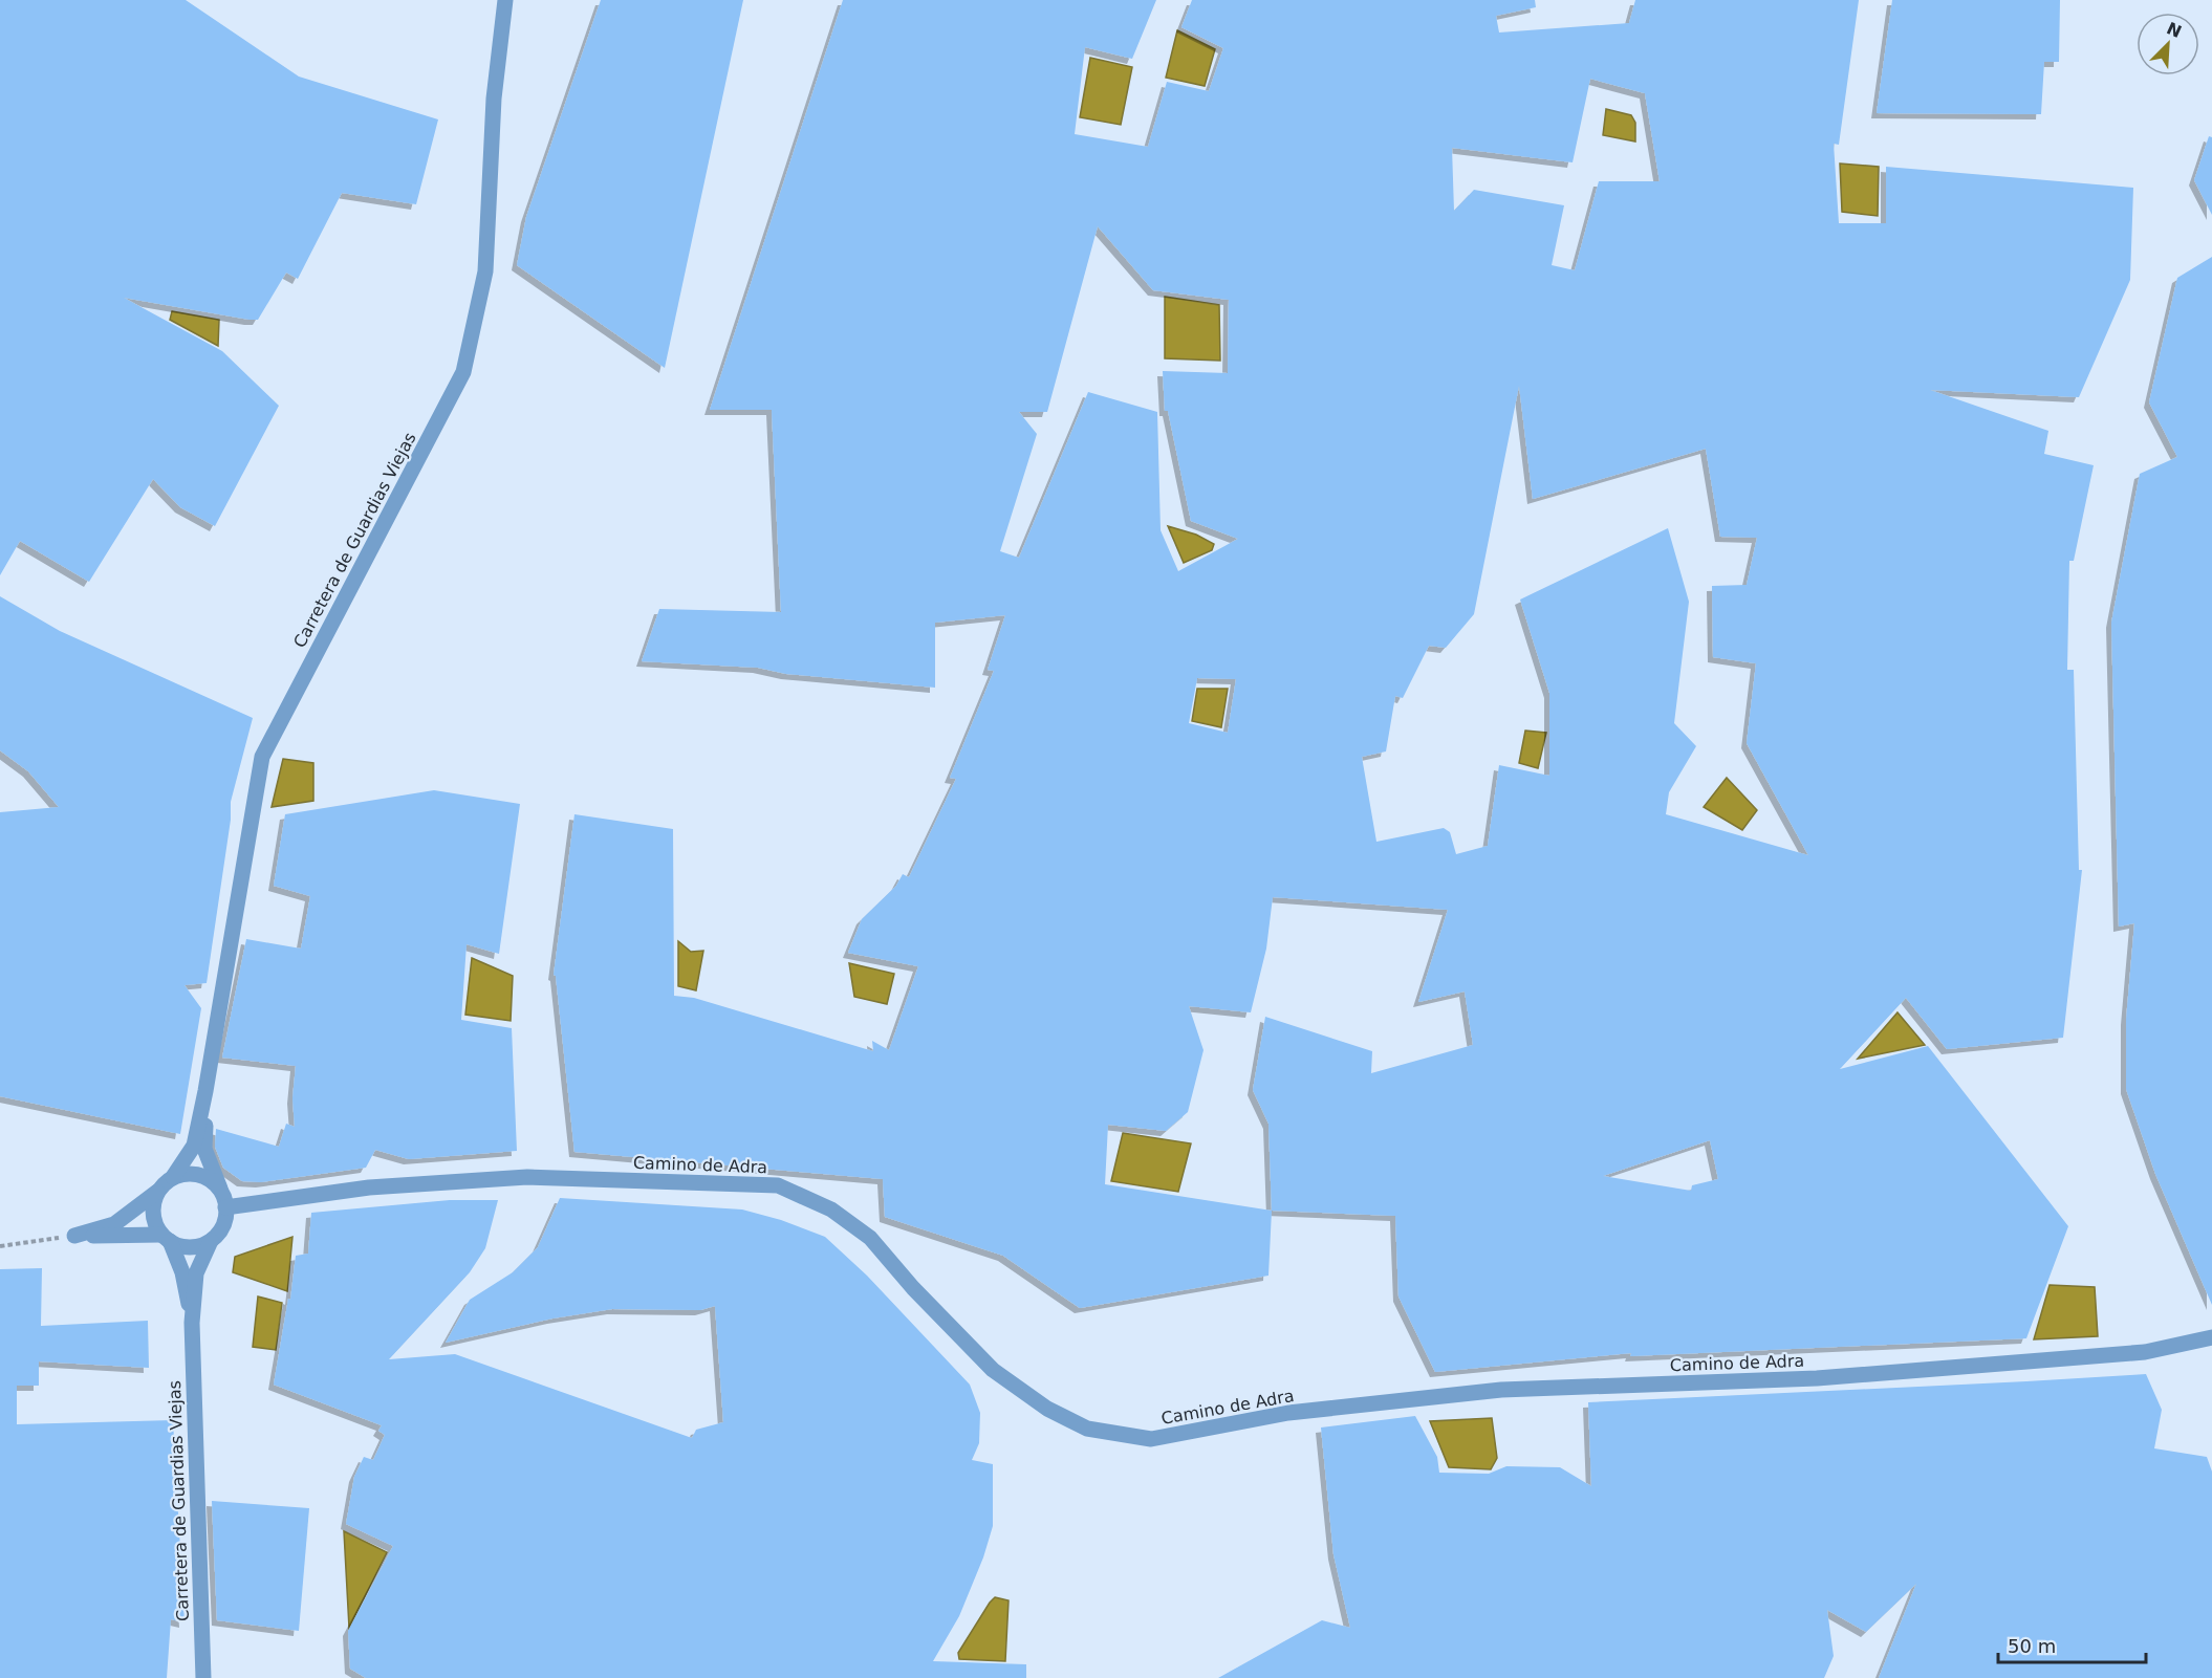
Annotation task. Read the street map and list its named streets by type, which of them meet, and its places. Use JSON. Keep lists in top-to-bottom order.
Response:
{
  "streets": {
    "street": ["Carretera de Guardias Viejas", "Camino de Adra"]
  },
  "crossings": [
    ["Carretera de Guardias Viejas", "Camino de Adra"]
  ],
  "scale_bar": "50 m",
  "north": "top right"
}
